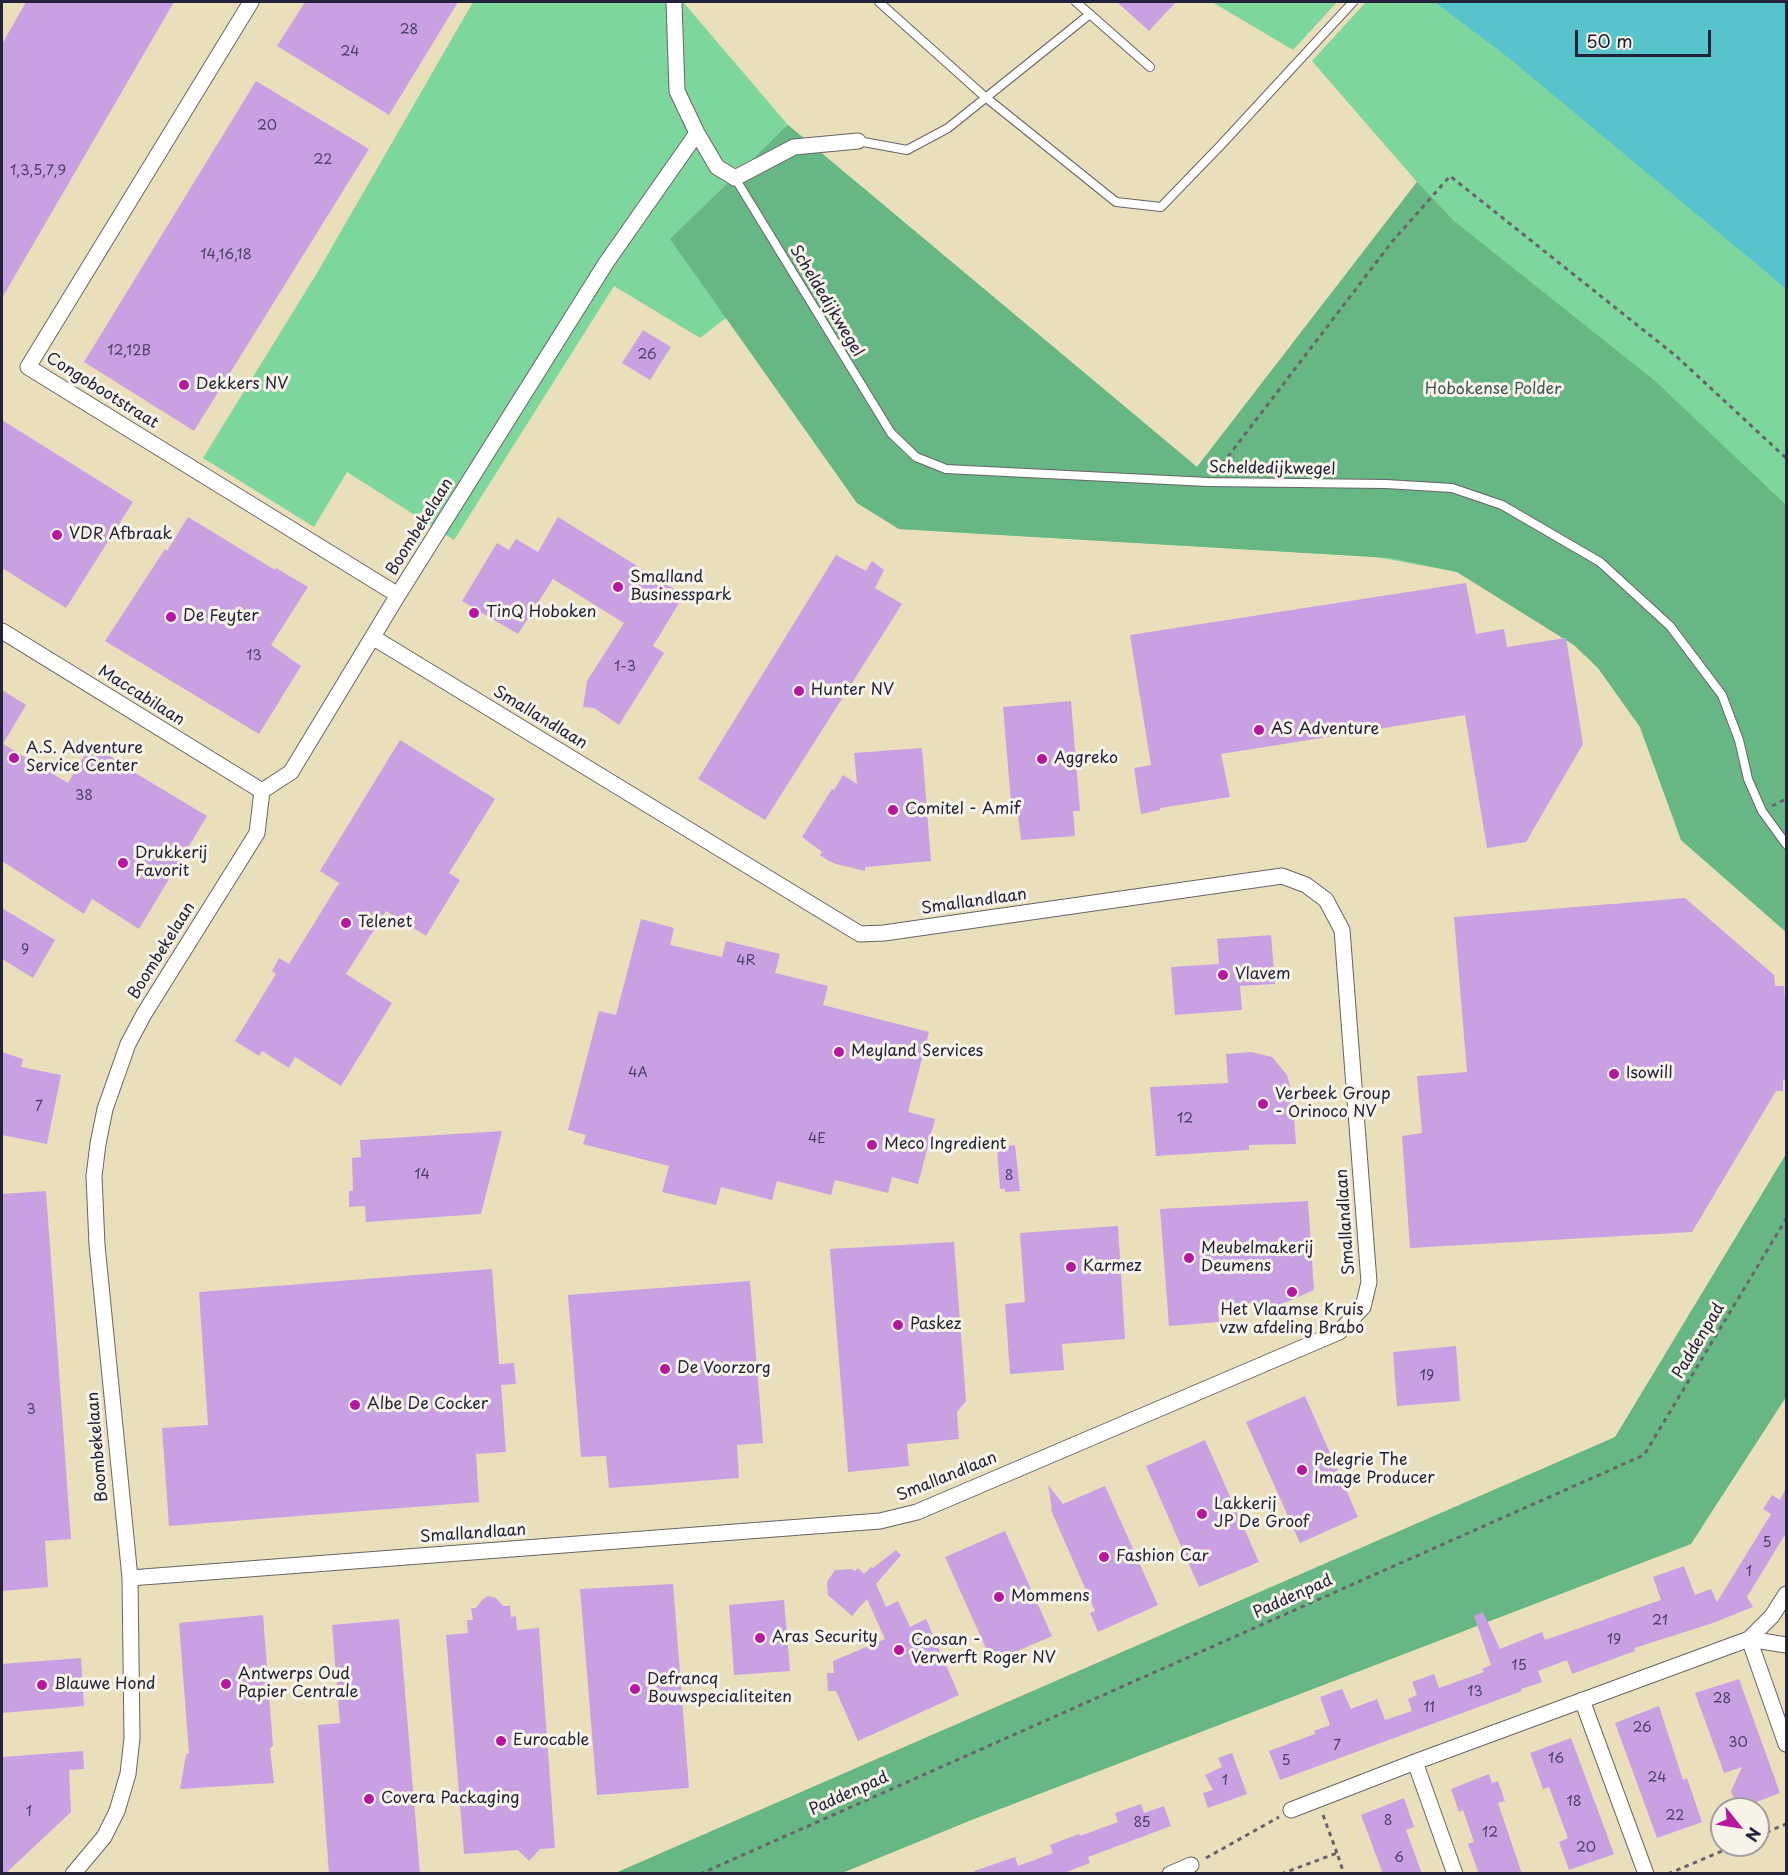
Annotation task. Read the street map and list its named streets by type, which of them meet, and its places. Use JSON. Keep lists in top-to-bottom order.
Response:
{
  "streets": {
    "street": [
      "Congobootstraat",
      "Boombekelaan",
      "Maccabilaan",
      "Smallandlaan"
    ],
    "lane": ["Scheldedijkwegel"],
    "path": ["Paddenpad"]
  },
  "crossings": [
    ["Congobootstraat", "Boombekelaan"],
    ["Boombekelaan", "Maccabilaan"],
    ["Boombekelaan", "Smallandlaan"]
  ],
  "parks": ["Hobokense Polder"],
  "places": [
    "Dekkers NV",
    "VDR Afbraak",
    "Smalland Businesspark",
    "TinQ Hoboken",
    "De Feyter",
    "Hunter NV",
    "AS Adventure",
    "A.S. Adventure Service Center",
    "Aggreko",
    "Comitel - Amif",
    "Drukkerij Favorit",
    "Telenet",
    "Vlavem",
    "Meyland Services",
    "Isowill",
    "Verbeek Group - Orinoco NV",
    "Meco Ingredient",
    "Meubelmakerij Deumens",
    "Karmez",
    "Het Vlaamse Kruis vzw afdeling Brabo",
    "Paskez",
    "De Voorzorg",
    "Albe De Cocker",
    "Pelegrie The Image Producer",
    "Lakkerij JP De Groof",
    "Fashion Car",
    "Mommens",
    "Aras Security",
    "Coosan - Verwerft Roger NV",
    "Antwerps Oud Papier Centrale",
    "Blauwe Hond",
    "Defrancq Bouwspecialiteiten",
    "Eurocable",
    "Covera Packaging"
  ],
  "house_numbers": [
    "28",
    "24",
    "20",
    "22",
    "1,3,5,7,9",
    "14,16,18",
    "12,12B",
    "26",
    "13",
    "1-3",
    "38",
    "9",
    "4R",
    "4A",
    "7",
    "12",
    "4E",
    "14",
    "8",
    "19",
    "3",
    "5",
    "1",
    "21",
    "19",
    "15",
    "13",
    "28",
    "11",
    "26",
    "30",
    "7",
    "16",
    "5",
    "24",
    "1",
    "18",
    "1",
    "22",
    "8",
    "85",
    "12",
    "20",
    "6"
  ],
  "scale_bar": "50 m",
  "north": "bottom right"
}
